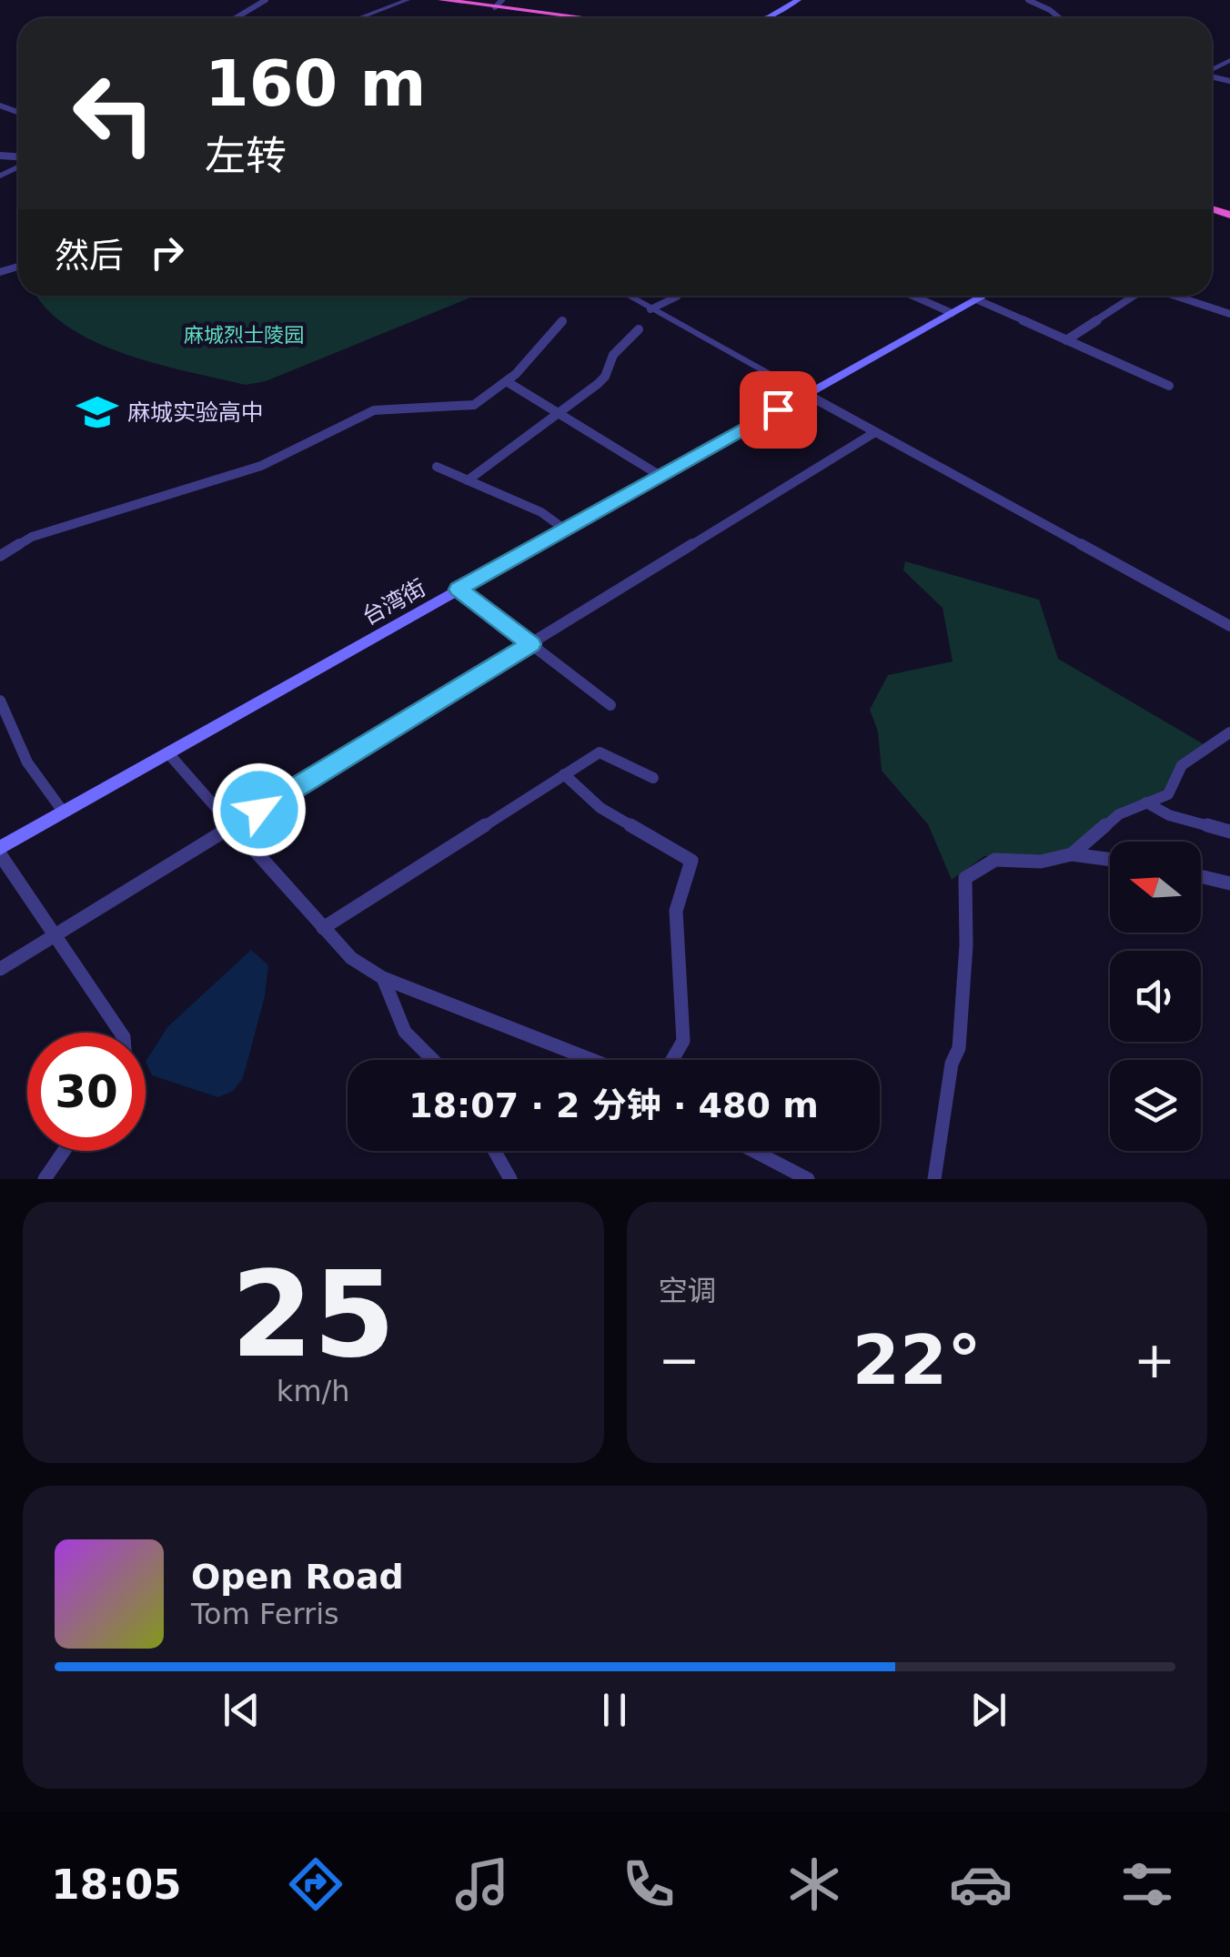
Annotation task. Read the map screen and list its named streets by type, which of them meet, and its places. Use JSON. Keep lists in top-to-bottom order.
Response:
{
  "streets": {
    "main road": ["台湾街"]
  },
  "parks": ["麻城烈士陵园"],
  "places": {
    "school or university": ["麻城实验高中"]
  },
  "north": "left",
  "page": {
    "turn": ["160 m", "左转"],
    "then": "然后",
    "limit": "30",
    "trip": "18:07 · 2 分钟 · 480 m",
    "tile": [
      ["25", "km/h"],
      "空调"
    ],
    "heat": ["−", "22°", "+"],
    "song": ["Open Road", "Tom Ferris"],
    "tabs": "18:05"
  }
}
